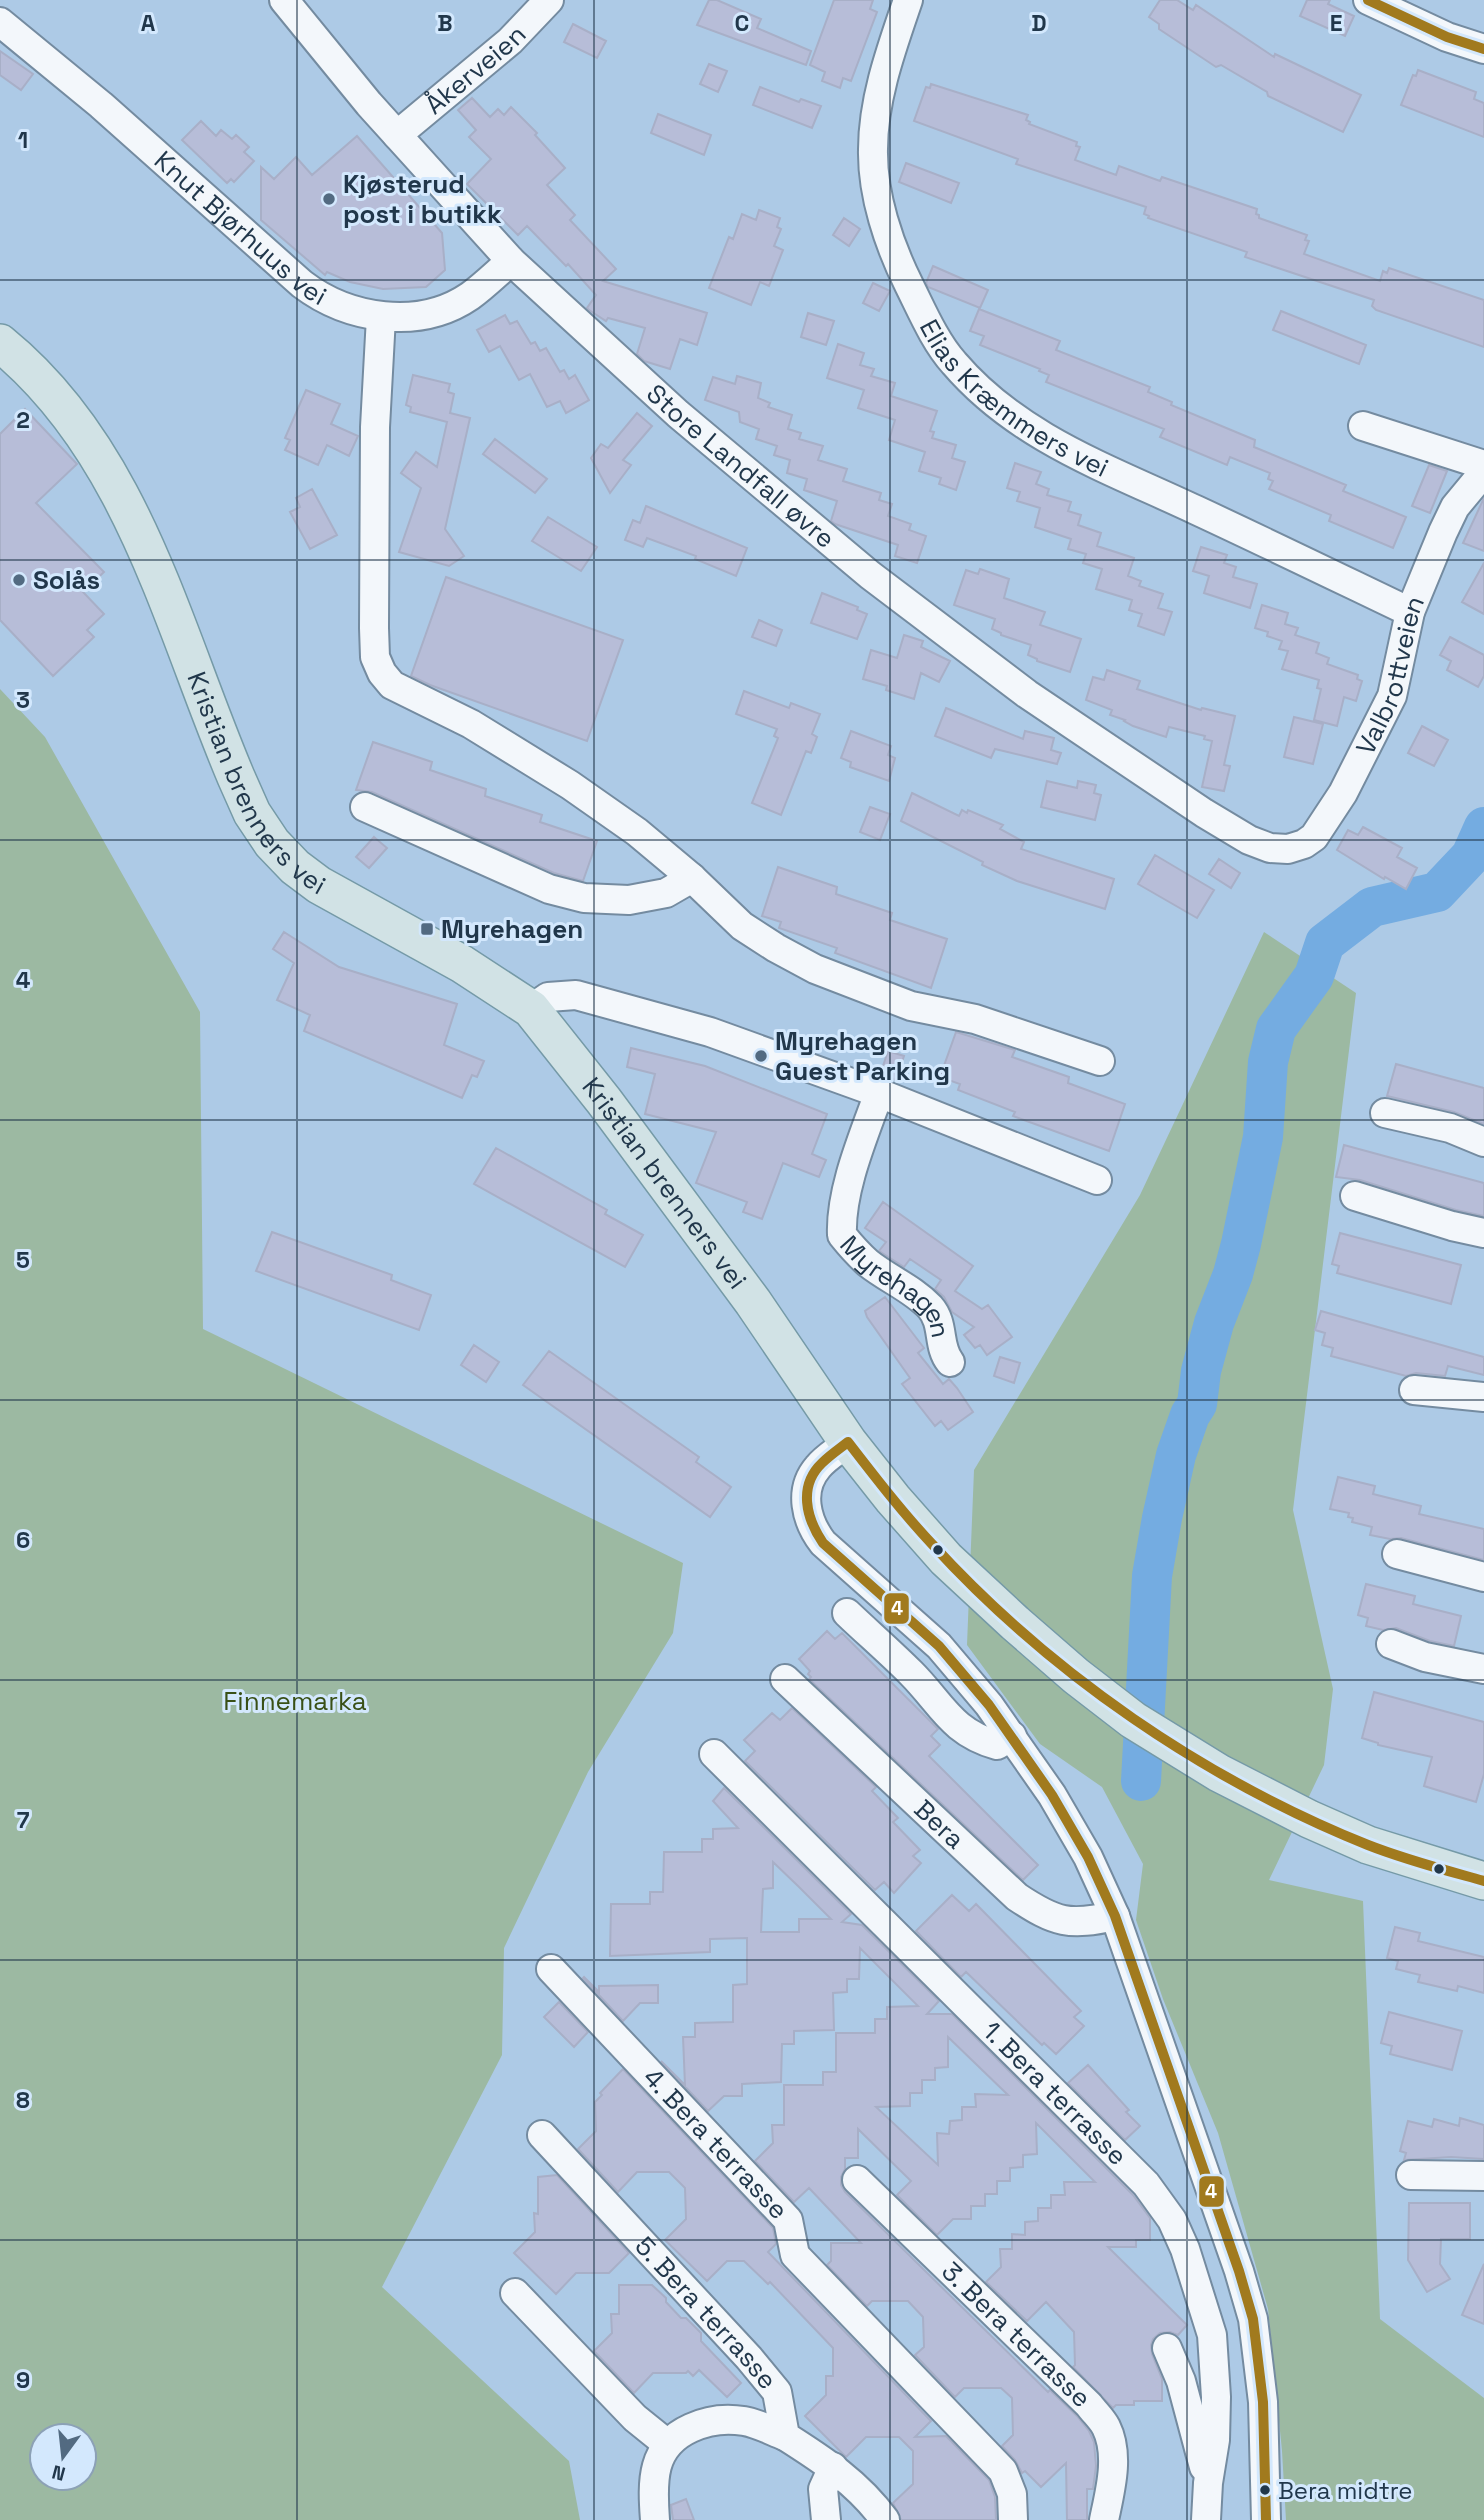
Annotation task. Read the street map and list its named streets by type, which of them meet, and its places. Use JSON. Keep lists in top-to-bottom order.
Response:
{
  "streets": {
    "main road": ["Kristian brenners vei"],
    "street": [
      "Åkerveien",
      "Knut Bjørhuus vei",
      "Elias Kræmmers vei",
      "Store Landfall øvre",
      "Valbrottveien",
      "Myrehagen",
      "Bera",
      "1. Bera terrasse",
      "4. Bera terrasse",
      "5. Bera terrasse",
      "3. Bera terrasse"
    ]
  },
  "crossings": [
    ["Åkerveien", "Store Landfall øvre"],
    ["Knut Bjørhuus vei", "Store Landfall øvre"],
    ["Elias Kræmmers vei", "Valbrottveien"],
    ["Store Landfall øvre", "Valbrottveien"]
  ],
  "parks": ["Finnemarka"],
  "places": {
    "other": [
      "Kjøsterud post i butikk",
      "Solås",
      "Myrehagen Guest Parking",
      "Bera midtre"
    ],
    "transit": ["Myrehagen"]
  },
  "lines": ["transit line 4"],
  "north": "bottom",
  "grid": {
    "columns": [
      "A",
      "B",
      "C",
      "D",
      "E"
    ],
    "rows": [
      "1",
      "2",
      "3",
      "4",
      "5",
      "6",
      "7",
      "8",
      "9"
    ]
  }
}
